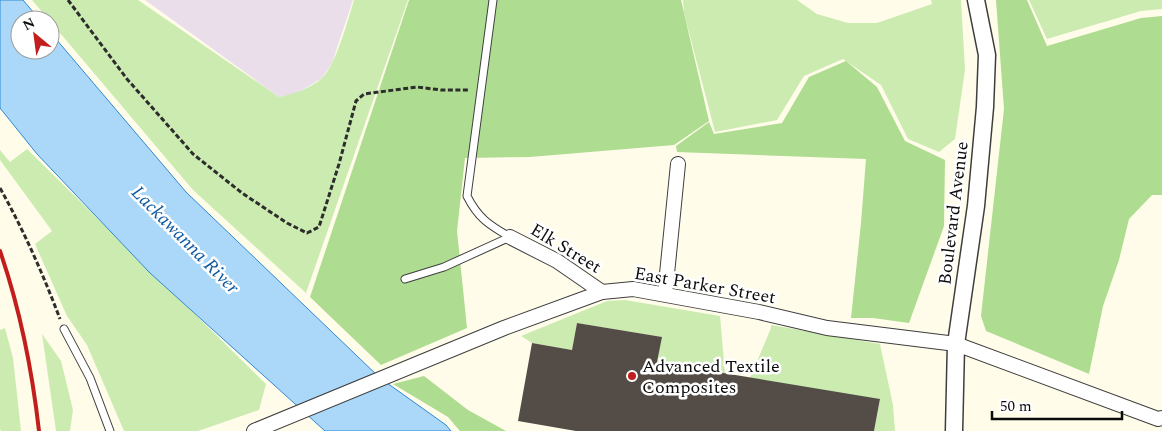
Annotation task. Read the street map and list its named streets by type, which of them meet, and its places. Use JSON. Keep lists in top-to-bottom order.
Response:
{
  "streets": {
    "street": ["Boulevard Avenue", "Elk Street", "East Parker Street"]
  },
  "crossings": [
    ["Boulevard Avenue", "East Parker Street"],
    ["Elk Street", "East Parker Street"]
  ],
  "water": ["Lackawanna River"],
  "places": ["Advanced Textile Composites"],
  "scale_bar": "50 m",
  "north": "top left"
}
